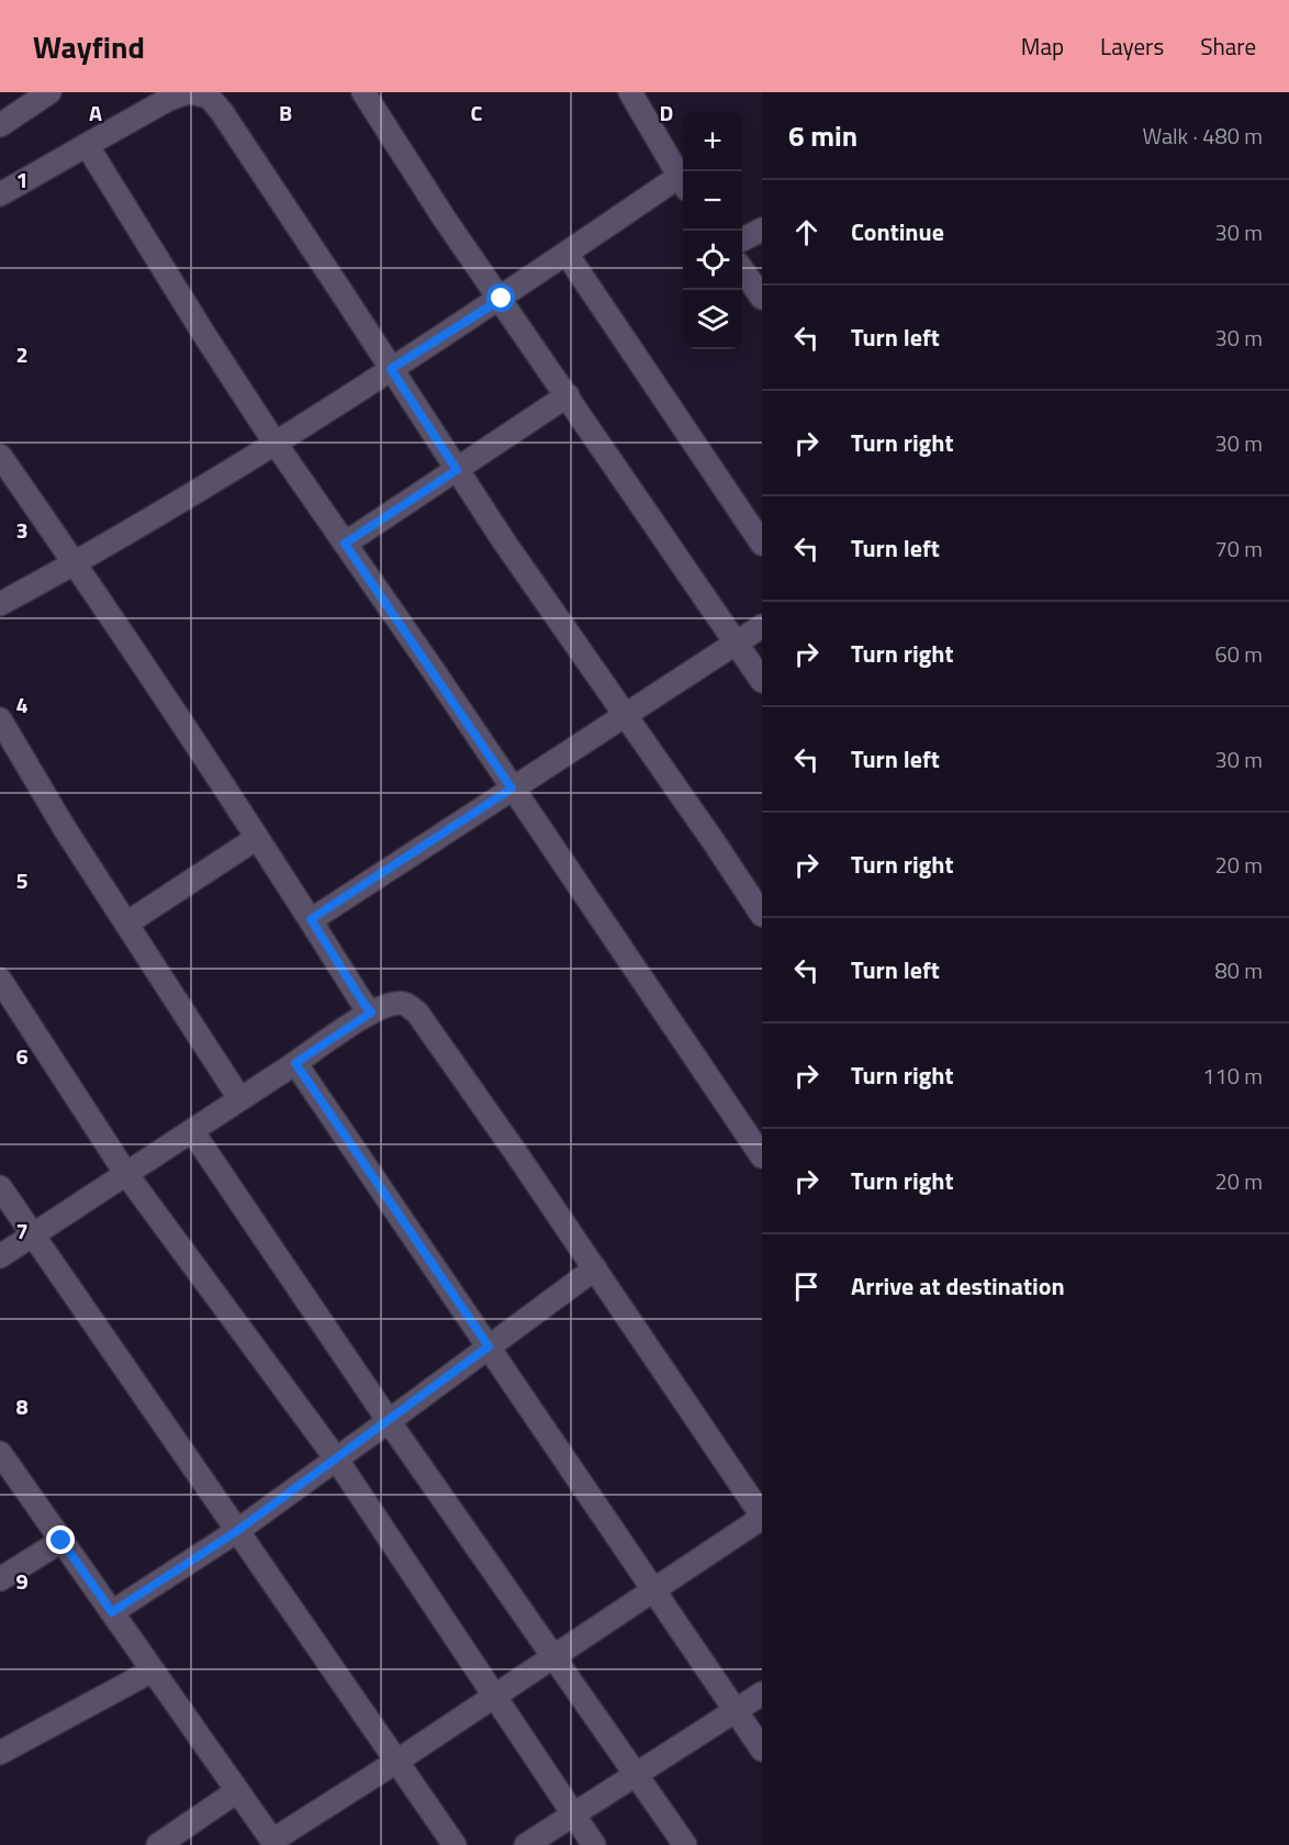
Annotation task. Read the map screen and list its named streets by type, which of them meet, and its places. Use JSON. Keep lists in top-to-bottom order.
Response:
{
  "page": {
    "header": "Wayfind",
    "nav": ["Map", "Layers", "Share"],
    "heading": ["6 min", "Walk · 480 m"],
    "map_buttons": ["+", "−"],
    "list": [
      ["Continue", "30 m"],
      ["Turn left", "30 m"],
      ["Turn right", "30 m"],
      ["Turn left", "70 m"],
      ["Turn right", "60 m"],
      ["Turn left", "30 m"],
      ["Turn right", "20 m"],
      ["Turn left", "80 m"],
      ["Turn right", "110 m"],
      ["Turn right", "20 m"],
      "Arrive at destination"
    ]
  },
  "grid": {
    "columns": [
      "A",
      "B",
      "C",
      "D"
    ],
    "rows": [
      "1",
      "2",
      "3",
      "4",
      "5",
      "6",
      "7",
      "8",
      "9"
    ]
  }
}
